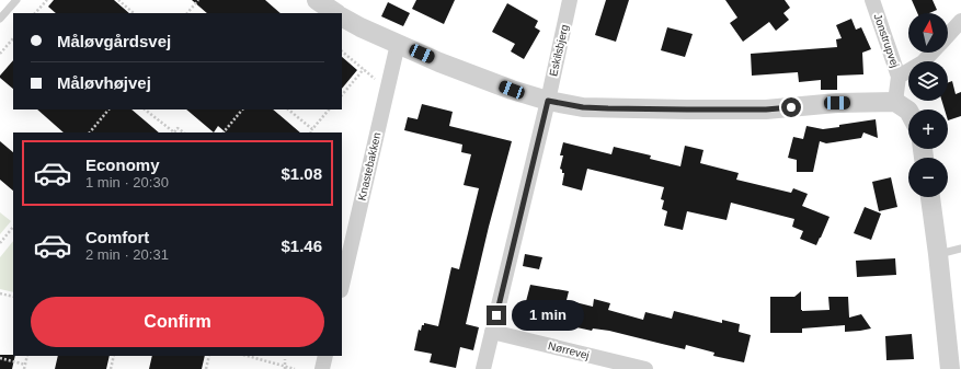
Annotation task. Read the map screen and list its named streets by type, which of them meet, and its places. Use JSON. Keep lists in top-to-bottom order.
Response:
{
  "streets": {
    "street": [
      "Jonstrupvej",
      "Eskilsbjerg",
      "Knastebakken",
      "Nørrevej"
    ]
  },
  "crossings": [
    ["Eskilsbjerg", "Nørrevej"]
  ],
  "north": "top",
  "page": {
    "map_buttons": ["+", "−"],
    "banner": ["Måløvgårdsvej", "Måløvhøjvej"],
    "list": [
      {
        "name": "Economy",
        "note": "1 min · 20:30",
        "value": "$1.08"
      },
      {
        "name": "Comfort",
        "note": "2 min · 20:31",
        "value": "$1.46"
      }
    ],
    "buttons": "Confirm",
    "bubble": "1 min"
  }
}
